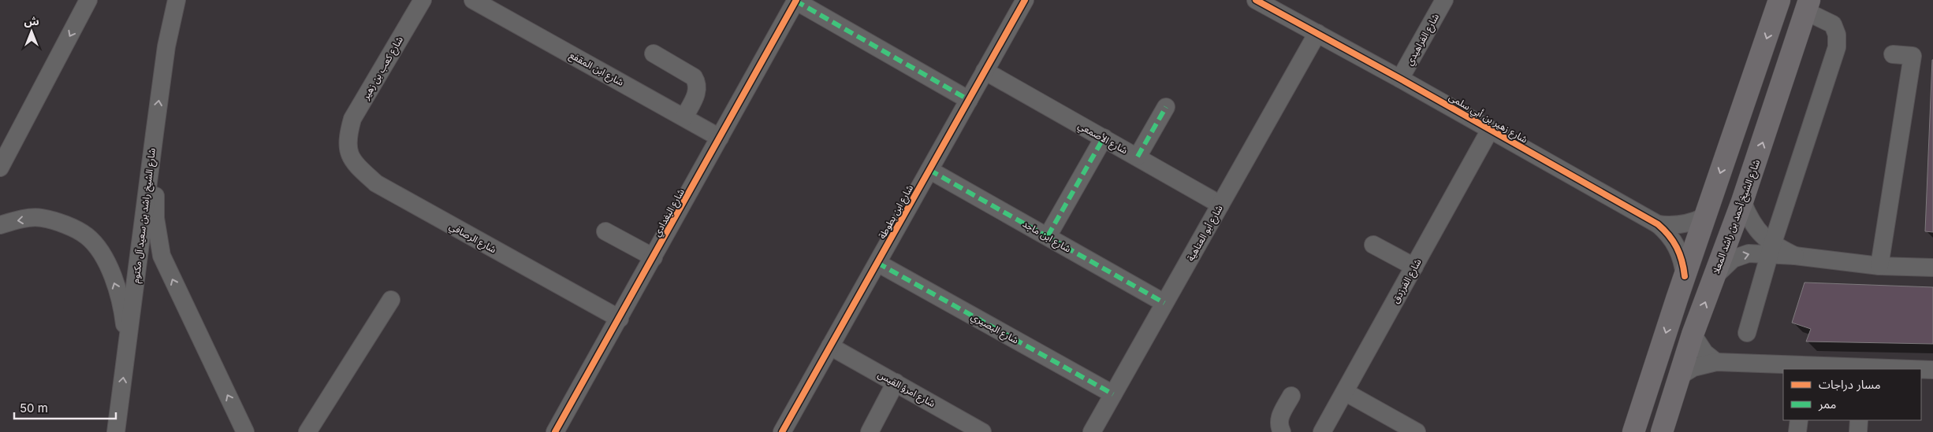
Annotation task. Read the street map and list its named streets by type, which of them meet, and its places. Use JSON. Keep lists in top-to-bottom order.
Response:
{
  "streets": {
    "main road": ["شارع الشيخ أحمد بن راشد المعلا"],
    "street": [
      "شارع الفراهيدي",
      "شارع كعب بن زهير",
      "شارع ابن المقفع",
      "شارع زهير بن أبي سلمى",
      "شارع الأصمعي",
      "شارع ابن بطوطة",
      "شارع البغدادي",
      "شارع الشيخ راشد بن سعيد آل مكتوم",
      "شارع أبو العتاهية",
      "شارع ابن ماجد",
      "شارع الرصافي",
      "شارع الفرزدق",
      "شارع البصيري",
      "شارع امرؤ القيس"
    ]
  },
  "crossings": [
    ["شارع الفراهيدي", "شارع زهير بن أبي سلمى"],
    ["شارع كعب بن زهير", "شارع الرصافي"],
    ["شارع ابن المقفع", "شارع البغدادي"],
    ["شارع زهير بن أبي سلمى", "شارع أبو العتاهية"],
    ["شارع زهير بن أبي سلمى", "شارع الفرزدق"],
    ["شارع الأصمعي", "شارع ابن بطوطة"],
    ["شارع الأصمعي", "شارع أبو العتاهية"],
    ["شارع ابن بطوطة", "شارع ابن ماجد"],
    ["شارع ابن بطوطة", "شارع البصيري"],
    ["شارع ابن بطوطة", "شارع امرؤ القيس"],
    ["شارع البغدادي", "شارع الرصافي"],
    ["شارع أبو العتاهية", "شارع ابن ماجد"],
    ["شارع أبو العتاهية", "شارع البصيري"]
  ],
  "legend": ["مسار دراجات", "ممر"],
  "scale_bar": "50 m",
  "north": "top"
}
